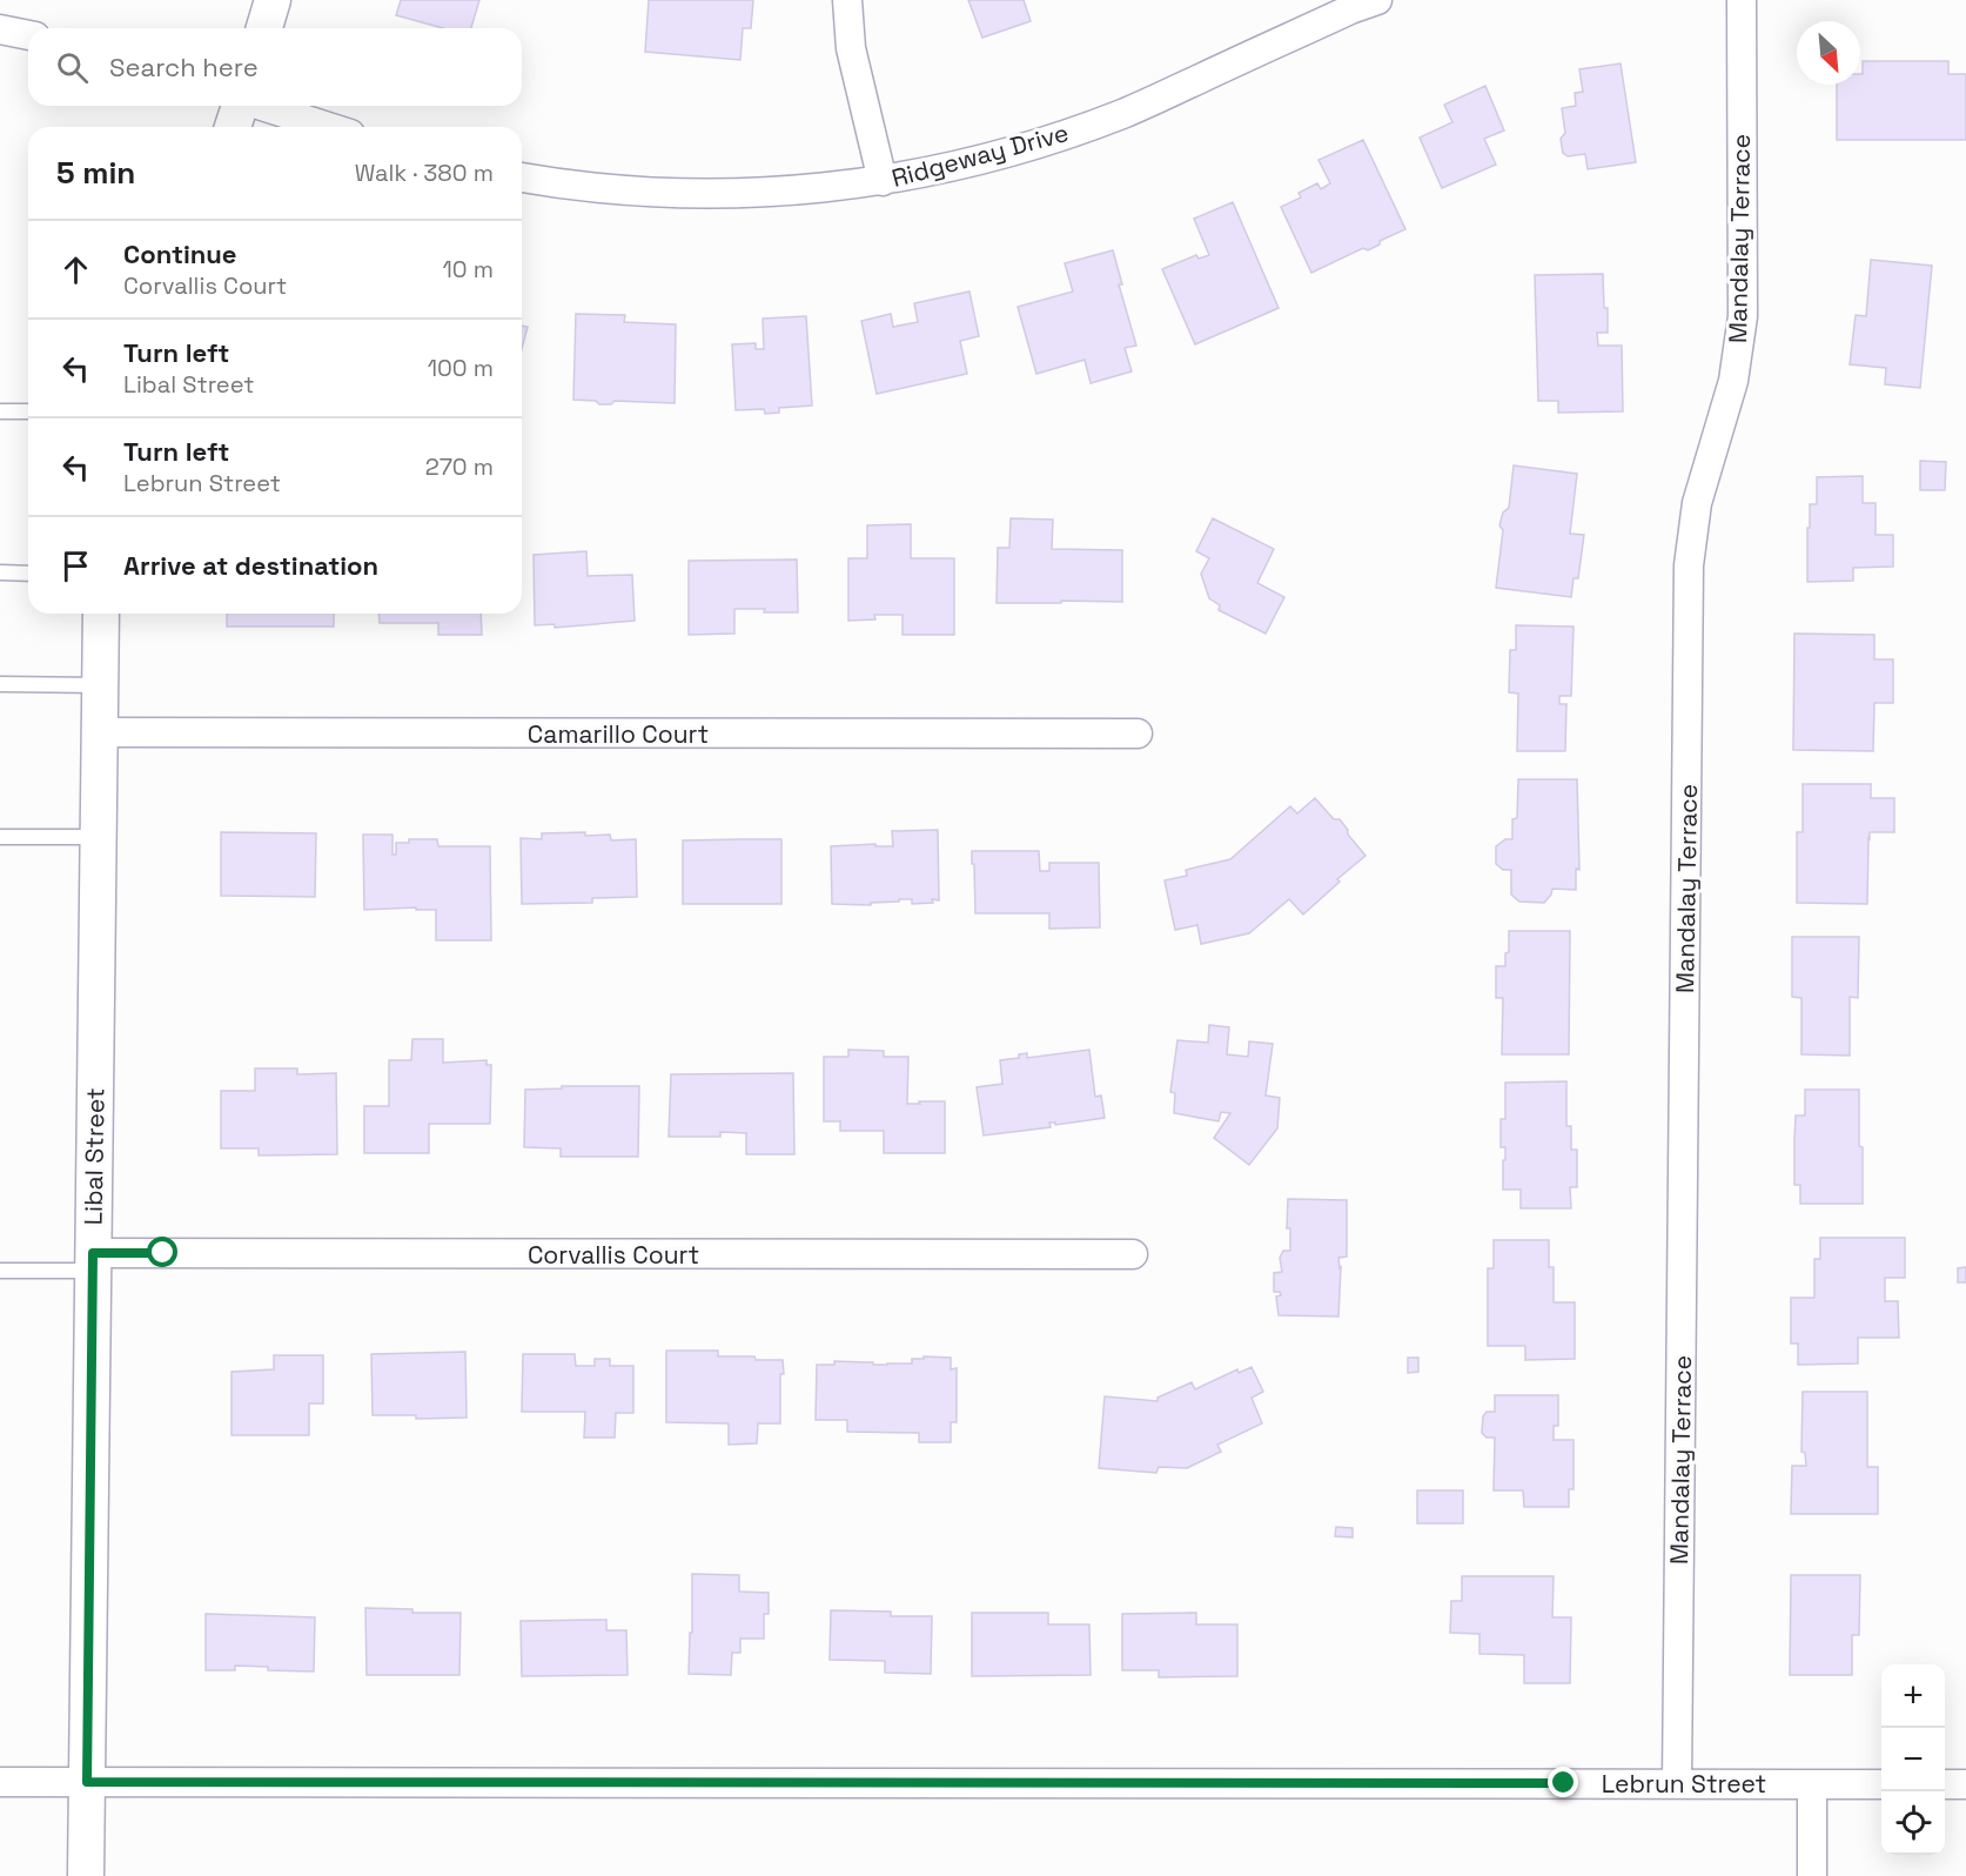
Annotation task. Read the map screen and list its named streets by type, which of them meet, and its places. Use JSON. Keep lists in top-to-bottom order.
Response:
{
  "streets": {
    "street": [
      "Ridgeway Drive",
      "Mandalay Terrace",
      "Camarillo Court",
      "Libal Street",
      "Corvallis Court",
      "Lebrun Street"
    ]
  },
  "crossings": [
    ["Mandalay Terrace", "Lebrun Street"],
    ["Camarillo Court", "Libal Street"],
    ["Libal Street", "Corvallis Court"],
    ["Libal Street", "Lebrun Street"]
  ],
  "north": "bottom right",
  "page": {
    "search": "Search here",
    "heading": ["5 min", "Walk · 380 m"],
    "list": [
      ["Continue", "Corvallis Court", "10 m"],
      ["Turn left", "Libal Street", "100 m"],
      ["Turn left", "Lebrun Street", "270 m"],
      "Arrive at destination"
    ],
    "map_buttons": ["+", "−"]
  }
}
